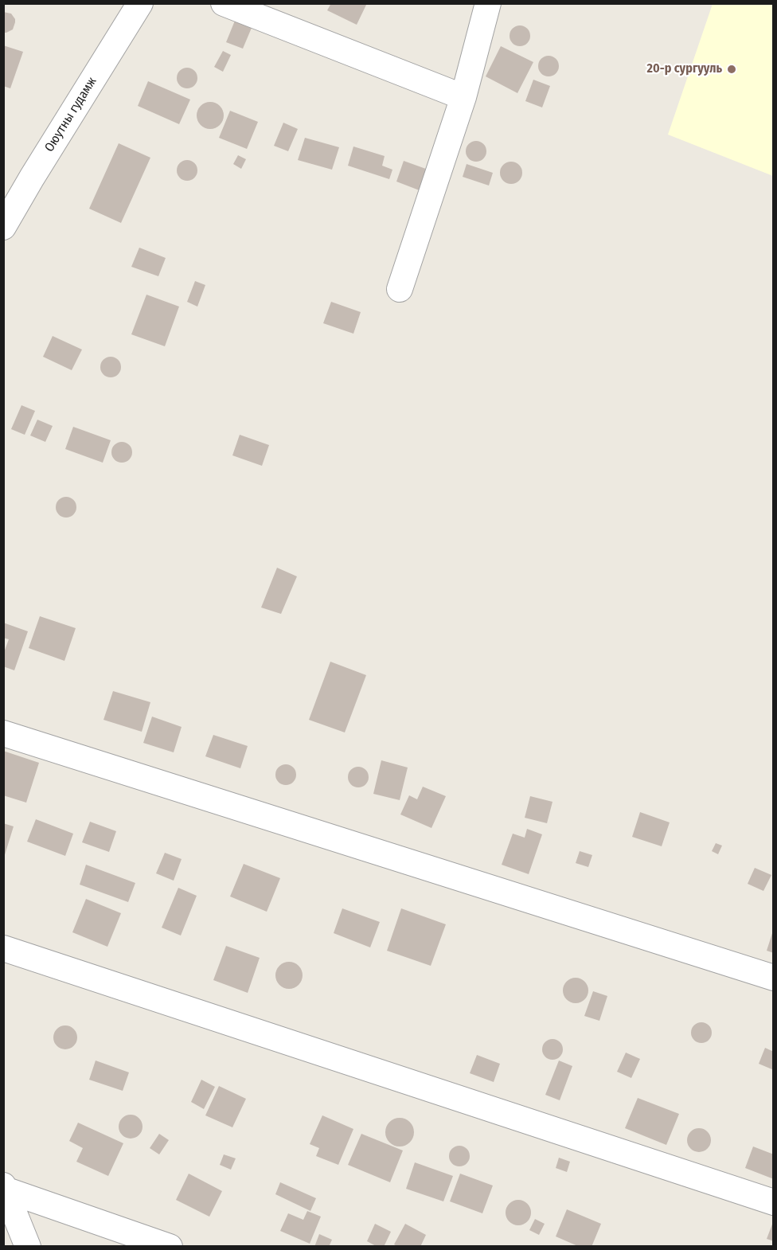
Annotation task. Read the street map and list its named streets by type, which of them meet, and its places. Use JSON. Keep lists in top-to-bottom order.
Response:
{
  "streets": {
    "street": ["Оюутны гудамж"]
  },
  "places": ["20-р сургууль"]
}
